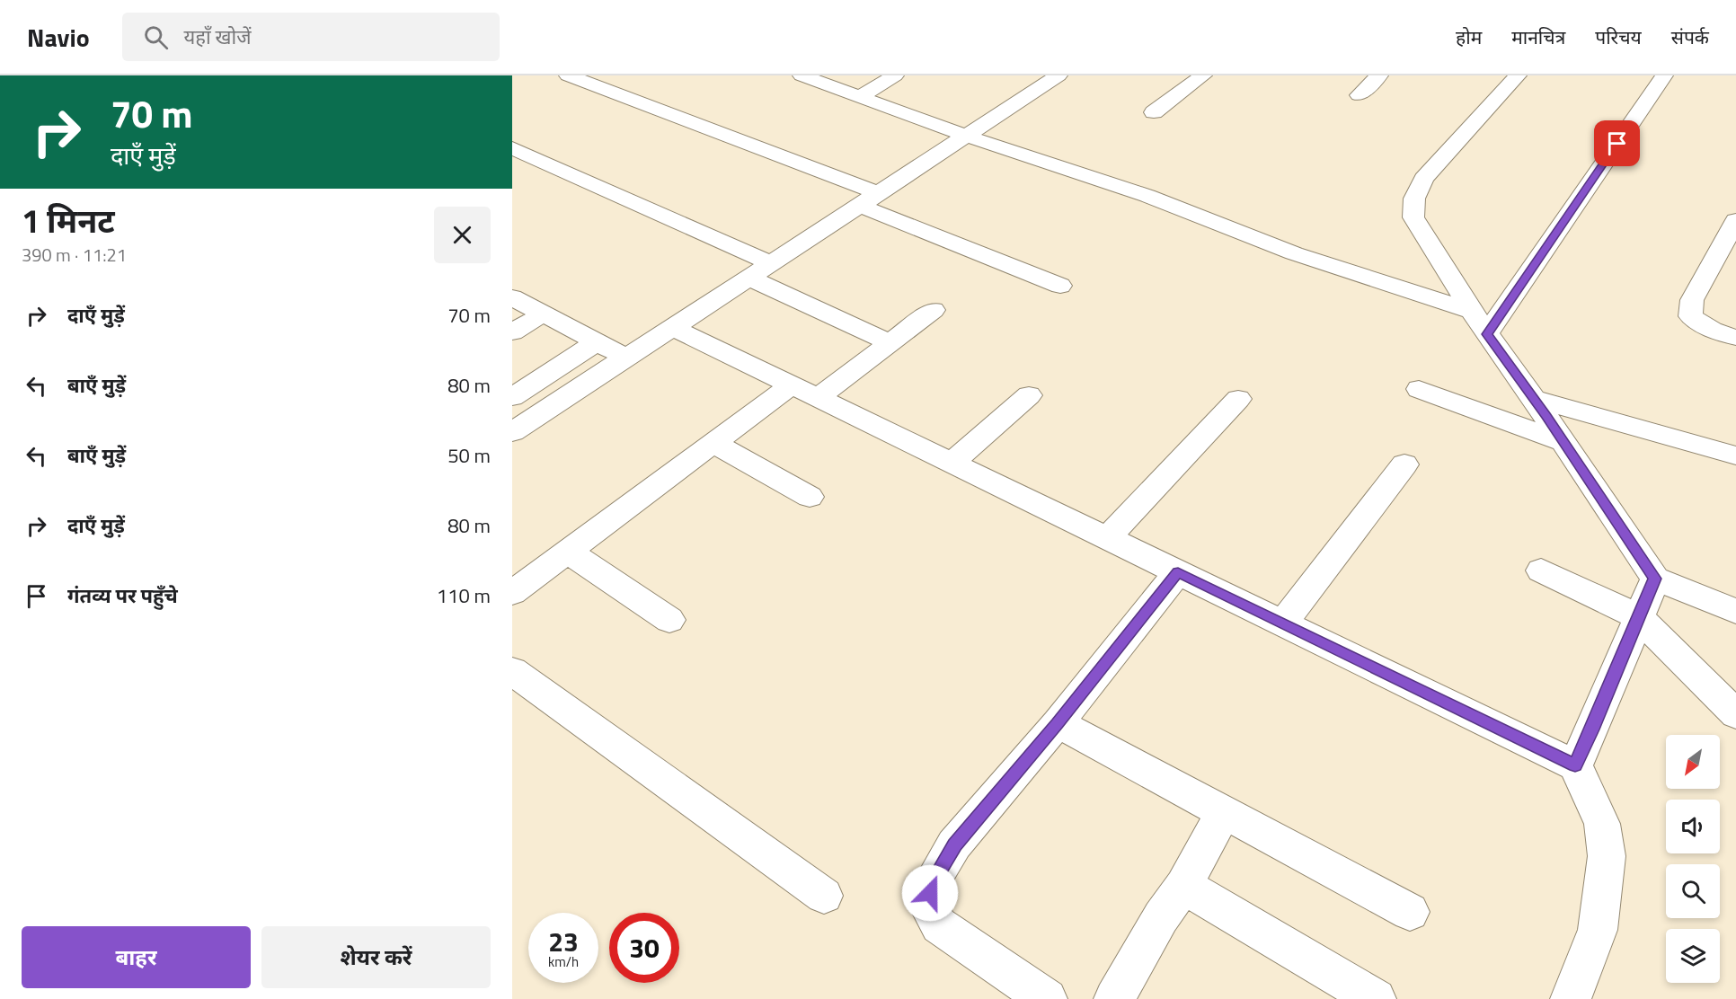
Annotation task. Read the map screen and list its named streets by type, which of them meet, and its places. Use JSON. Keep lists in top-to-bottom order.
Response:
{
  "north": "bottom left",
  "page": {
    "header": "Navio",
    "search": "यहाँ खोजें",
    "nav": [
      "होम",
      "मानचित्र",
      "परिचय",
      "संपर्क"
    ],
    "turn": ["70 m", "दाएँ मुड़ें"],
    "heading": ["1 मिनट", "390 m · 11:21"],
    "list": [
      {
        "name": "दाएँ मुड़ें",
        "value": "70 m"
      },
      {
        "name": "बाएँ मुड़ें",
        "value": "80 m"
      },
      {
        "name": "बाएँ मुड़ें",
        "value": "50 m"
      },
      {
        "name": "दाएँ मुड़ें",
        "value": "80 m"
      },
      {
        "name": "गंतव्य पर पहुँचे",
        "value": "110 m"
      }
    ],
    "speed": "23 km/h",
    "limit": "30",
    "buttons": ["बाहर", "शेयर करें"]
  }
}
